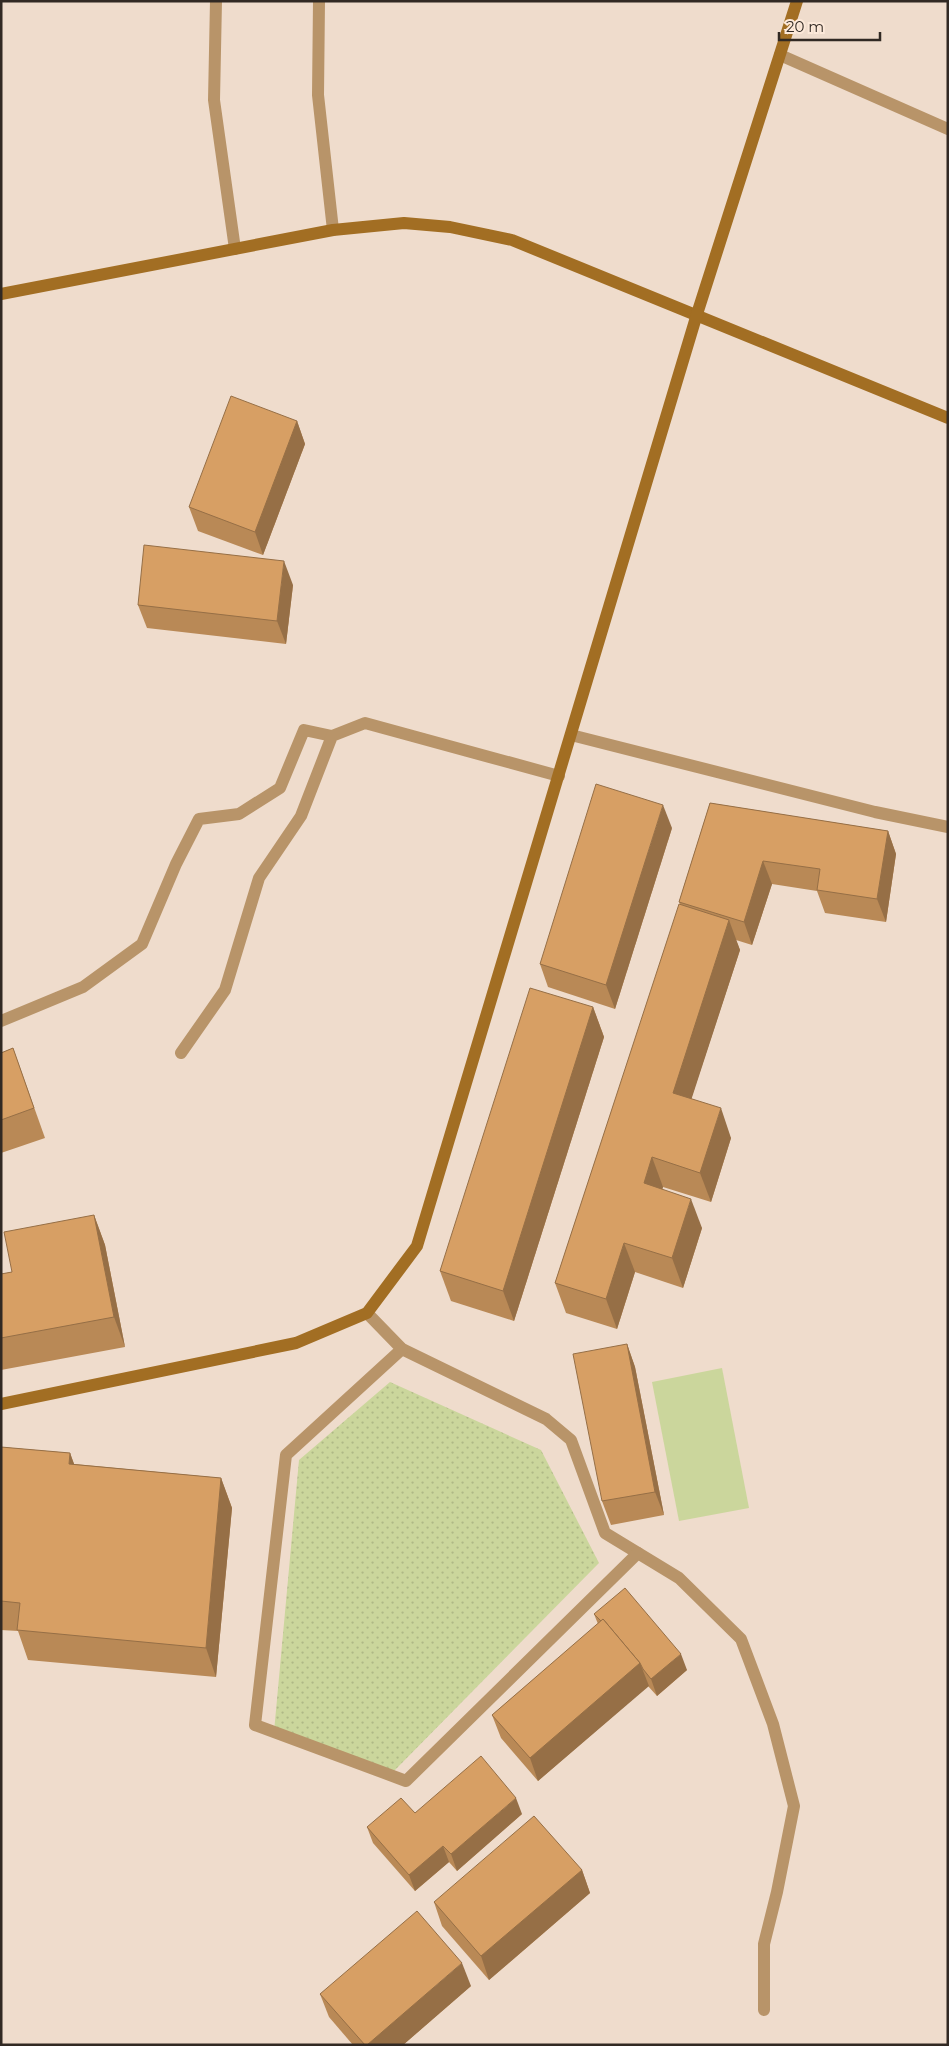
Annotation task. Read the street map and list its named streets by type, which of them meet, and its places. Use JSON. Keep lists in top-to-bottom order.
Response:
{
  "scale_bar": "20 m"
}
